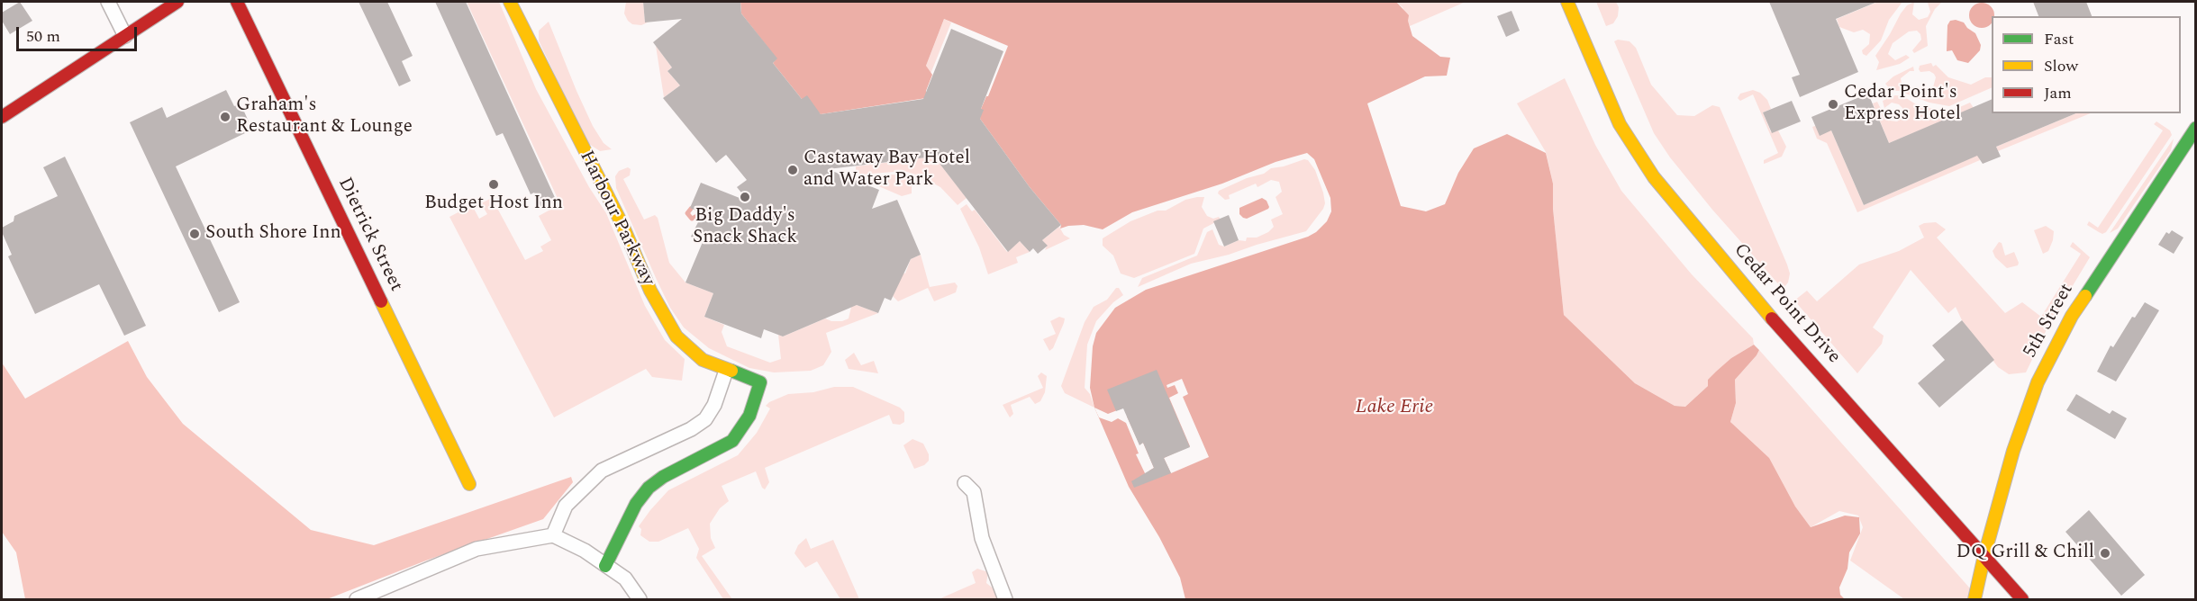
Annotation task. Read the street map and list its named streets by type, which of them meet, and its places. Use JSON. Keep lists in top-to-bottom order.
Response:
{
  "streets": {
    "street": [
      "Harbour Parkway",
      "Dietrick Street",
      "Cedar Point Drive",
      "5th Street"
    ]
  },
  "crossings": [
    ["Cedar Point Drive", "5th Street"]
  ],
  "water": ["Lake Erie"],
  "places": [
    "Cedar Point's Express Hotel",
    "Graham's Restaurant & Lounge",
    "Castaway Bay Hotel and Water Park",
    "Budget Host Inn",
    "Big Daddy's Snack Shack",
    "South Shore Inn",
    "DQ Grill & Chill"
  ],
  "legend": ["Fast", "Slow", "Jam"],
  "scale_bar": "50 m"
}
